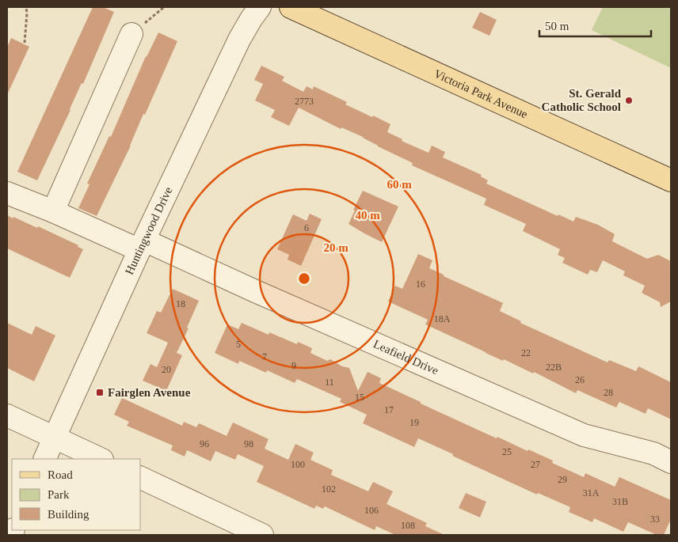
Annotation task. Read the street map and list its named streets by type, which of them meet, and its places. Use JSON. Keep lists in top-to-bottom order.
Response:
{
  "streets": {
    "main road": ["Victoria Park Avenue"],
    "street": ["Huntingwood Drive", "Leafield Drive"]
  },
  "crossings": [
    ["Huntingwood Drive", "Leafield Drive"]
  ],
  "places": {
    "other": ["St. Gerald Catholic School"],
    "transit": ["Fairglen Avenue"]
  },
  "house_numbers": [
    "2773",
    "6",
    "16",
    "18",
    "18A",
    "5",
    "22",
    "7",
    "9",
    "22B",
    "20",
    "26",
    "11",
    "28",
    "15",
    "17",
    "19",
    "96",
    "98",
    "25",
    "100",
    "27",
    "29",
    "102",
    "31A",
    "31B",
    "106",
    "33",
    "108"
  ],
  "legend": ["Road", "Park", "Building"],
  "scale_bar": "50 m",
  "rings": ["60 m", "40 m", "20 m"]
}
